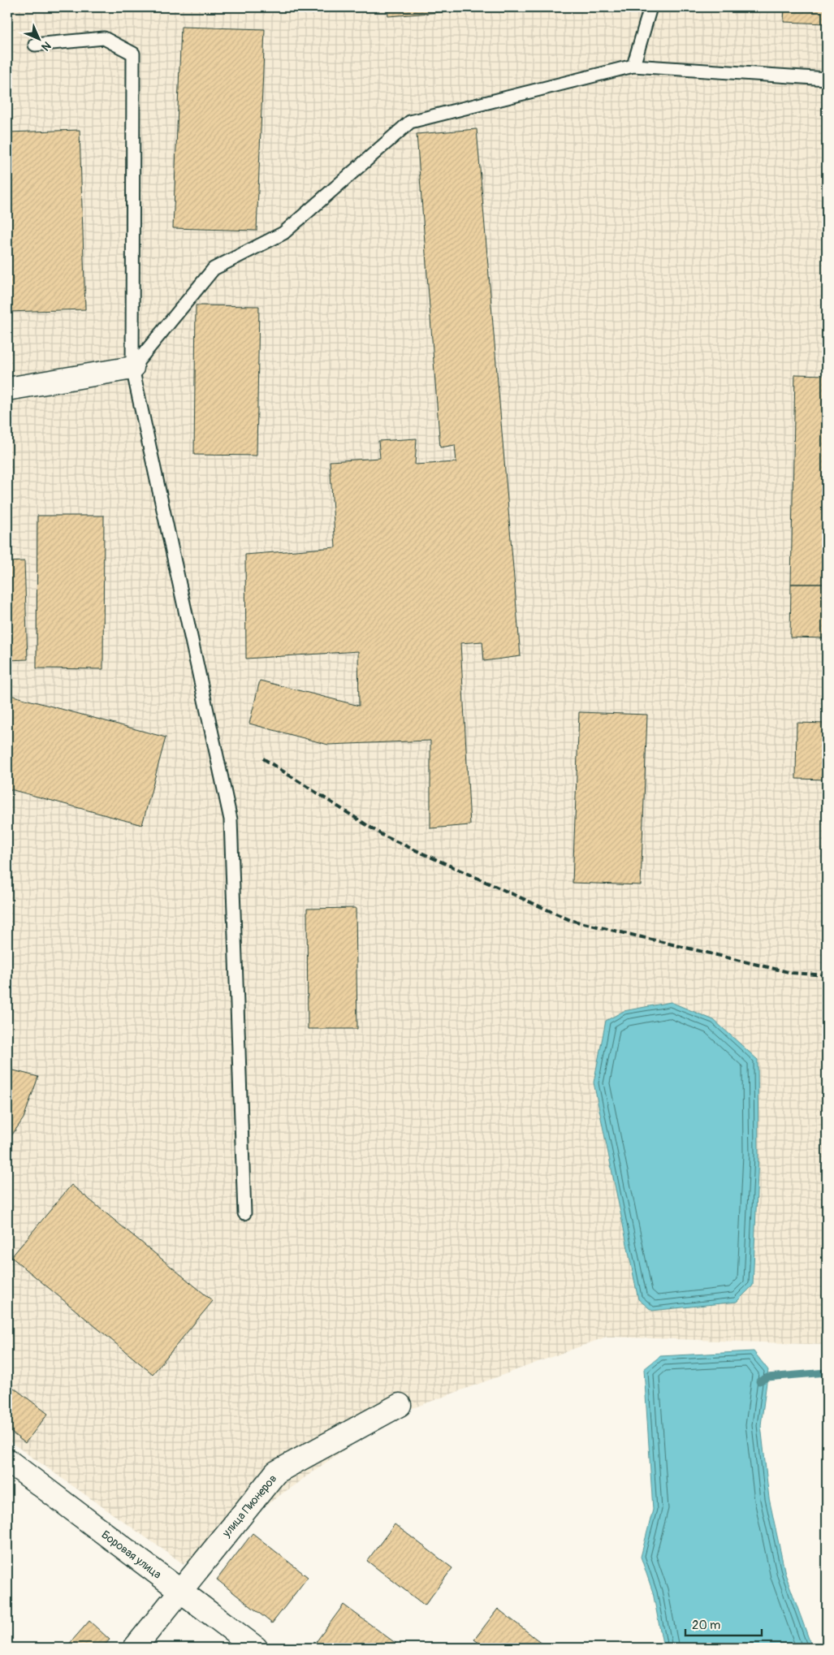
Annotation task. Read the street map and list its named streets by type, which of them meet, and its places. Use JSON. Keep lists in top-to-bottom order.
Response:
{
  "streets": {
    "street": ["улица Пионеров", "Боровая улица"]
  },
  "crossings": [
    ["улица Пионеров", "Боровая улица"]
  ],
  "scale_bar": "20 m",
  "north": "bottom right"
}
